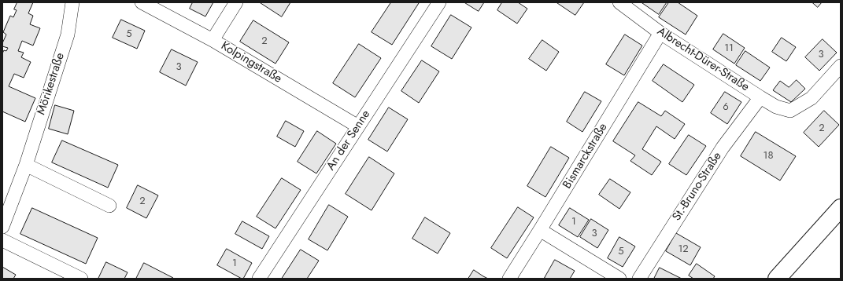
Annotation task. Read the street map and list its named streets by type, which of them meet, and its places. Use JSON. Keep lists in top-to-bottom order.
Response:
{
  "streets": {
    "street": [
      "Albrecht-Dürer-Straße",
      "Kolpingstraße",
      "Mörikestraße",
      "An der Senne",
      "Bismarckstraße",
      "St.-Bruno-Straße"
    ]
  },
  "crossings": [
    ["Albrecht-Dürer-Straße", "Bismarckstraße"],
    ["Albrecht-Dürer-Straße", "St.-Bruno-Straße"],
    ["Kolpingstraße", "An der Senne"]
  ],
  "house_numbers": [
    "5",
    "2",
    "11",
    "3",
    "3",
    "6",
    "2",
    "18",
    "2",
    "1",
    "3",
    "12",
    "5",
    "1"
  ]
}
